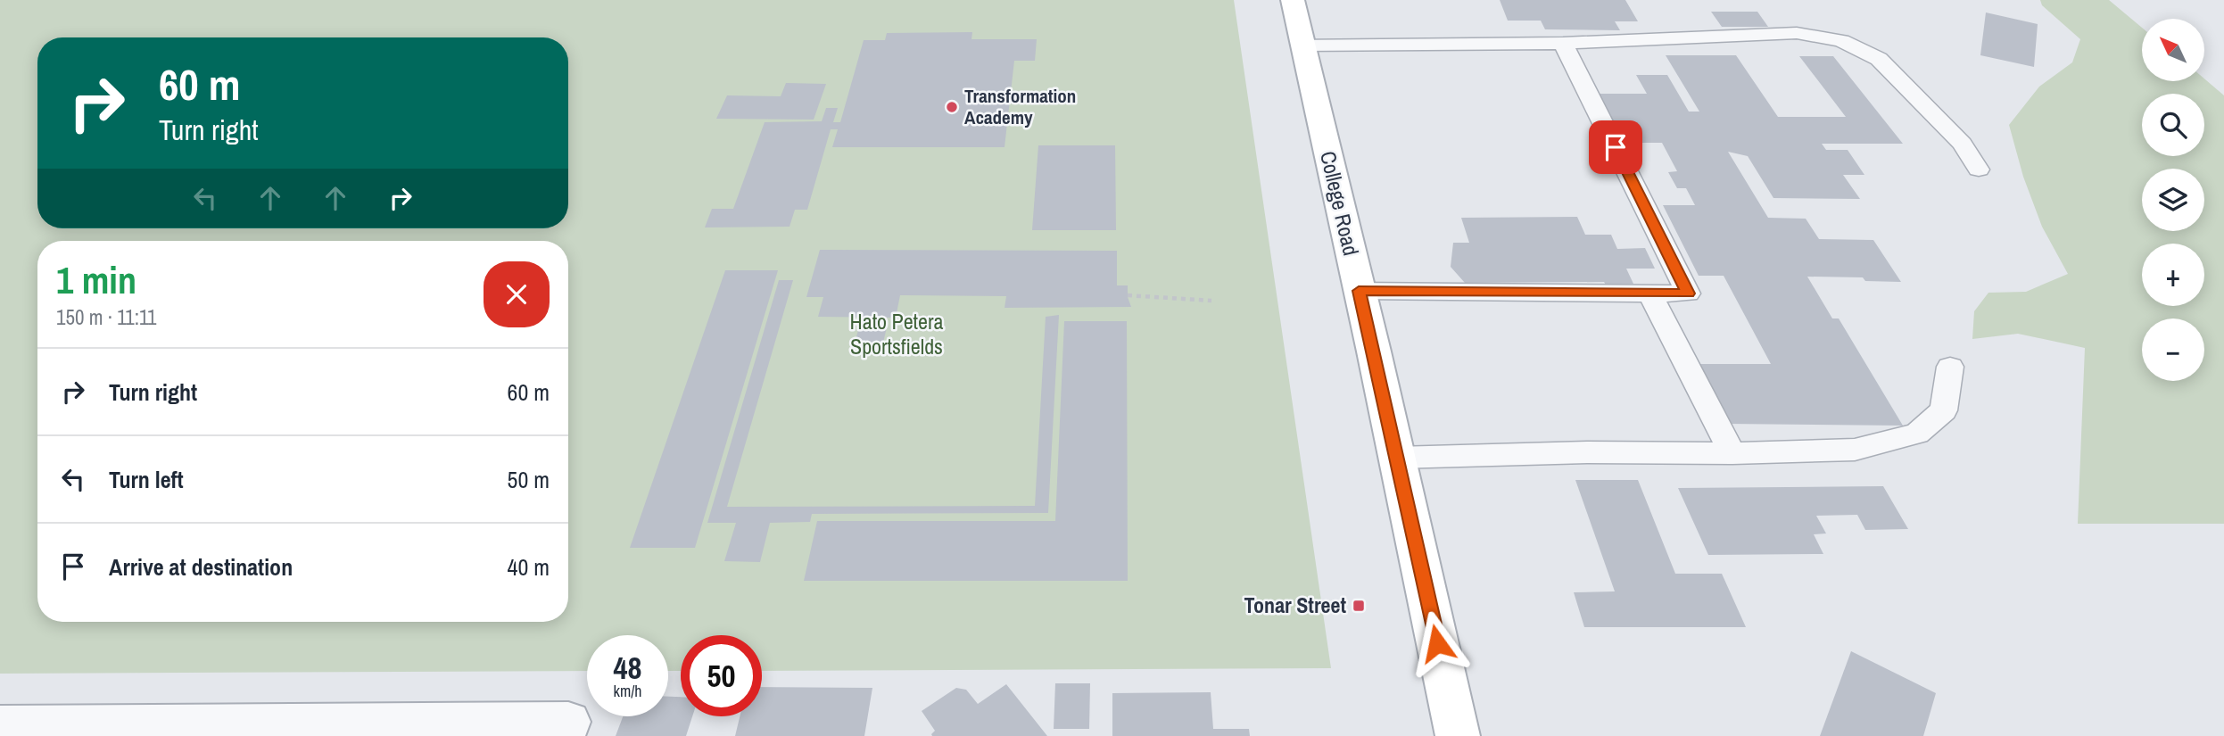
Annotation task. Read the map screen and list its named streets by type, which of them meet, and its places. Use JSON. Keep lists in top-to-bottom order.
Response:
{
  "streets": {
    "main road": ["College Road"]
  },
  "parks": ["Hato Petera Sportsfields"],
  "places": {
    "other": ["Transformation Academy"],
    "transit": ["Tonar Street"]
  },
  "north": "top left",
  "page": {
    "map_buttons": ["+", "−"],
    "turn": ["60 m", "Turn right"],
    "heading": ["1 min", "150 m · 11:11"],
    "list": [
      {
        "name": "Turn right",
        "value": "60 m"
      },
      {
        "name": "Turn left",
        "value": "50 m"
      },
      {
        "name": "Arrive at destination",
        "value": "40 m"
      }
    ],
    "speed": "48 km/h",
    "limit": "50"
  }
}
